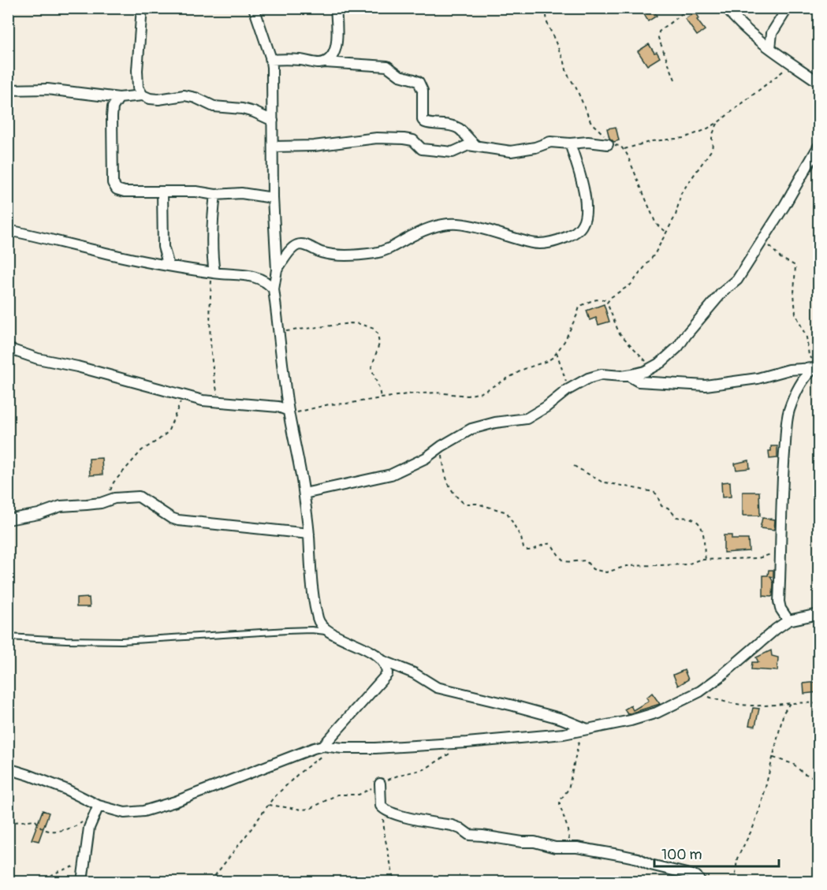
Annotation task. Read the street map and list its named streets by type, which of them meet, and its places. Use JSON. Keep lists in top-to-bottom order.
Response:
{
  "scale_bar": "100 m"
}
